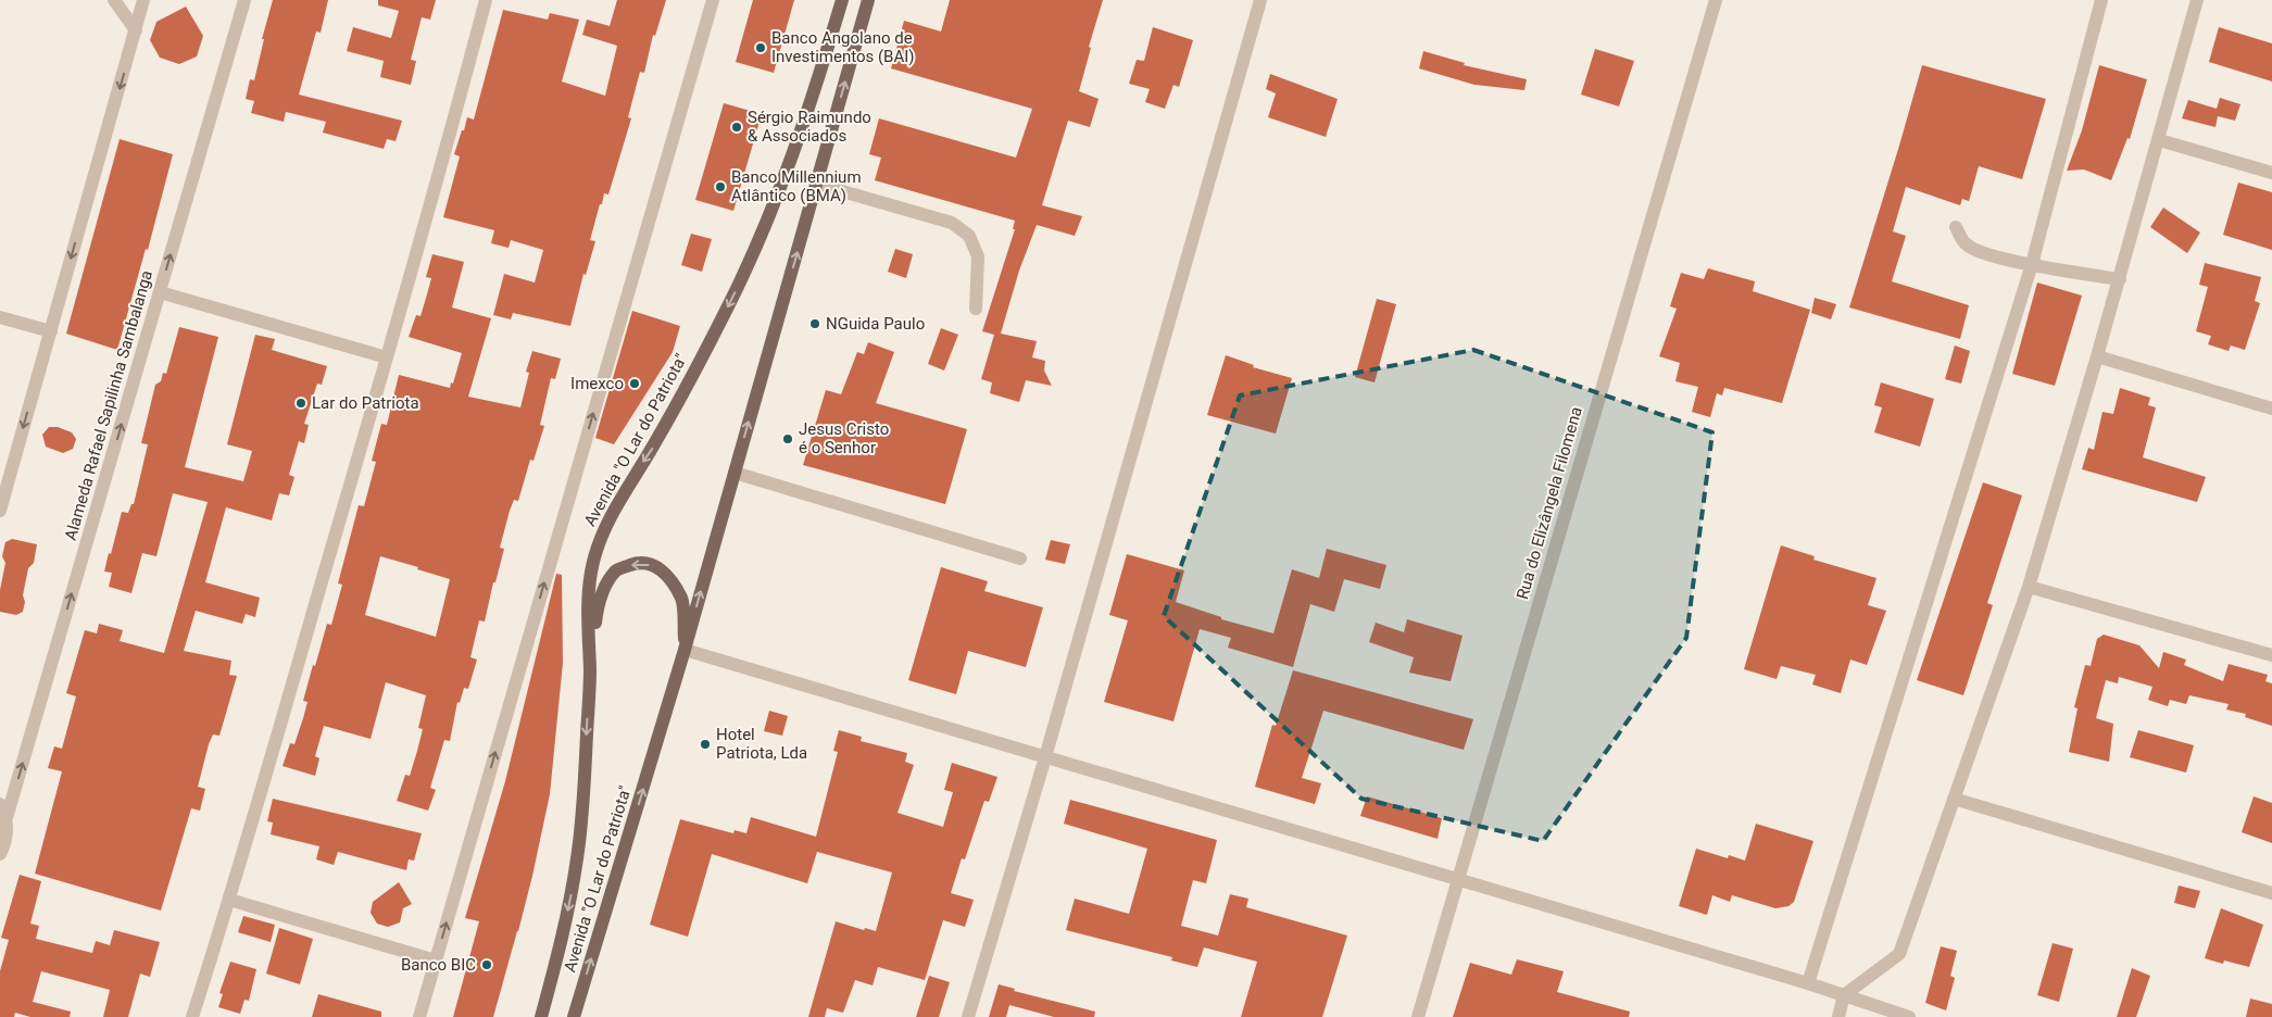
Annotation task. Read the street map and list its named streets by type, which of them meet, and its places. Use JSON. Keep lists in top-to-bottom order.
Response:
{
  "streets": {
    "main road": ["Avenida \"O Lar do Patriota\""],
    "street": ["Alameda Rafael Sapilinha Sambalanga", "Rua do Elizângela Filomena"]
  },
  "places": [
    "Banco Angolano de Investimentos (BAI)",
    "Sérgio Raimundo & Associados",
    "Banco Millennium Atlântico (BMA)",
    "NGuida Paulo",
    "Imexco",
    "Lar do Patriota",
    "Jesus Cristo é o Senhor",
    "Hotel Patriota, Lda",
    "Banco BIC"
  ]
}
